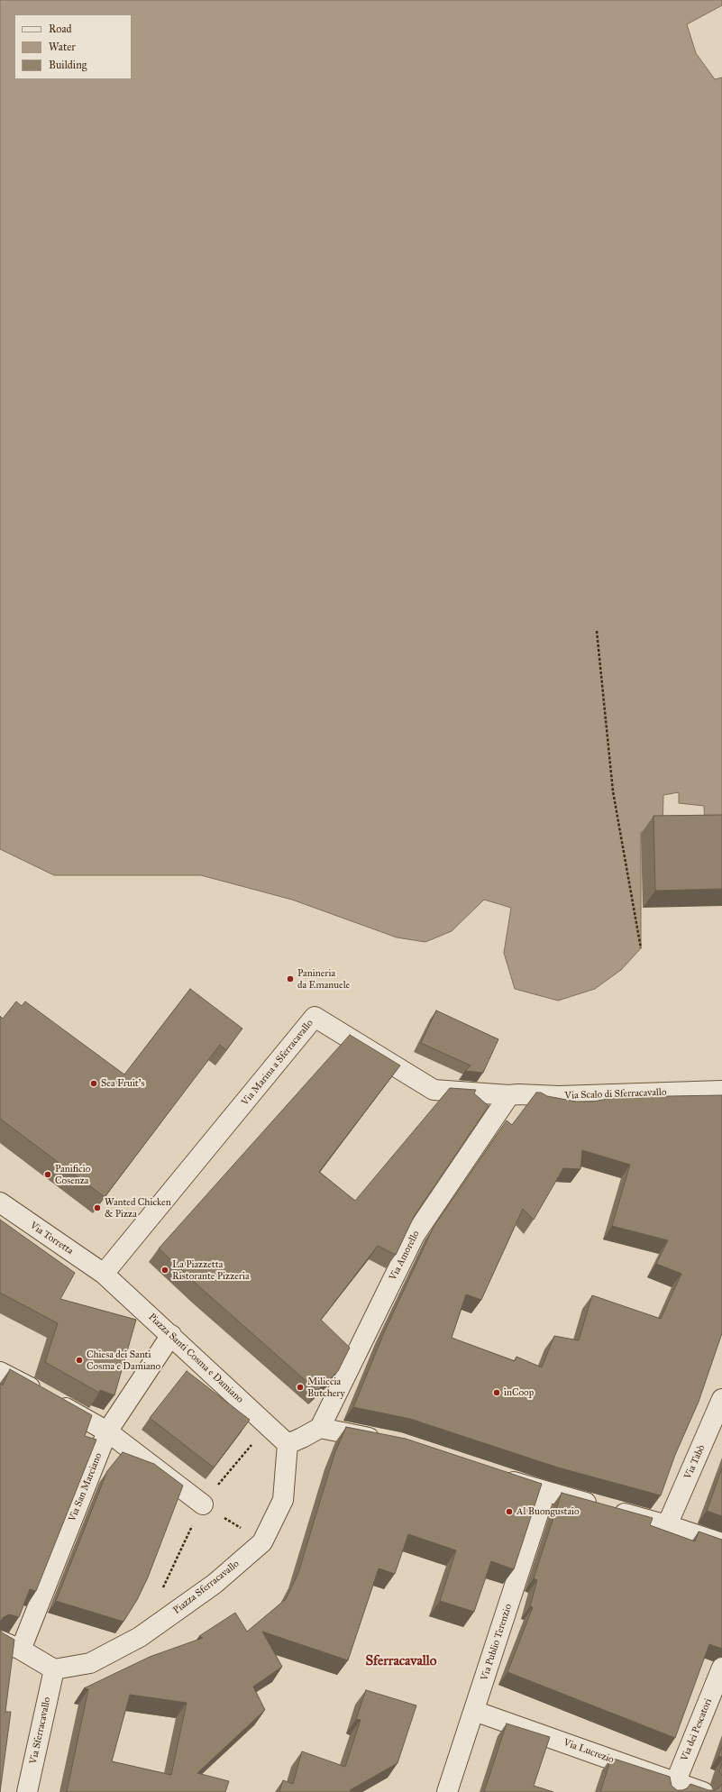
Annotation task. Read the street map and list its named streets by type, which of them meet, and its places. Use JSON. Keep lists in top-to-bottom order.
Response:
{
  "streets": {
    "street": [
      "Via Marina a Sferracavallo",
      "Via Scalo di Sferracavallo",
      "Via Torretta",
      "Via Amorello",
      "Piazza Santi Cosma e Damiano",
      "Via Tabò",
      "Via San Marciano",
      "Piazza Sferracavallo",
      "Via Publio Terenzio",
      "Via dei Pescatori",
      "Via Sferracavallo",
      "Via Lucrezio"
    ]
  },
  "crossings": [
    ["Via Marina a Sferracavallo", "Via Scalo di Sferracavallo"],
    ["Via Marina a Sferracavallo", "Via Torretta"],
    ["Via Marina a Sferracavallo", "Via Amorello"],
    ["Via Marina a Sferracavallo", "Piazza Santi Cosma e Damiano"],
    ["Via Scalo di Sferracavallo", "Via Amorello"],
    ["Via Torretta", "Piazza Santi Cosma e Damiano"],
    ["Piazza Santi Cosma e Damiano", "Via San Marciano"],
    ["Piazza Santi Cosma e Damiano", "Piazza Sferracavallo"],
    ["Piazza Sferracavallo", "Via Sferracavallo"],
    ["Via Publio Terenzio", "Via Lucrezio"],
    ["Via dei Pescatori", "Via Lucrezio"]
  ],
  "districts": ["Sferracavallo"],
  "places": [
    "Panineria da Emanuele",
    "Sea Fruit's",
    "Panificio Cosenza",
    "Wanted Chicken & Pizza",
    "La Piazzetta Ristorante Pizzeria",
    "Chiesa dei Santi Cosma e Damiano",
    "Miliccia Butchery",
    "inCoop",
    "Al Buongustaio"
  ],
  "legend": ["Road", "Water", "Building"]
}
